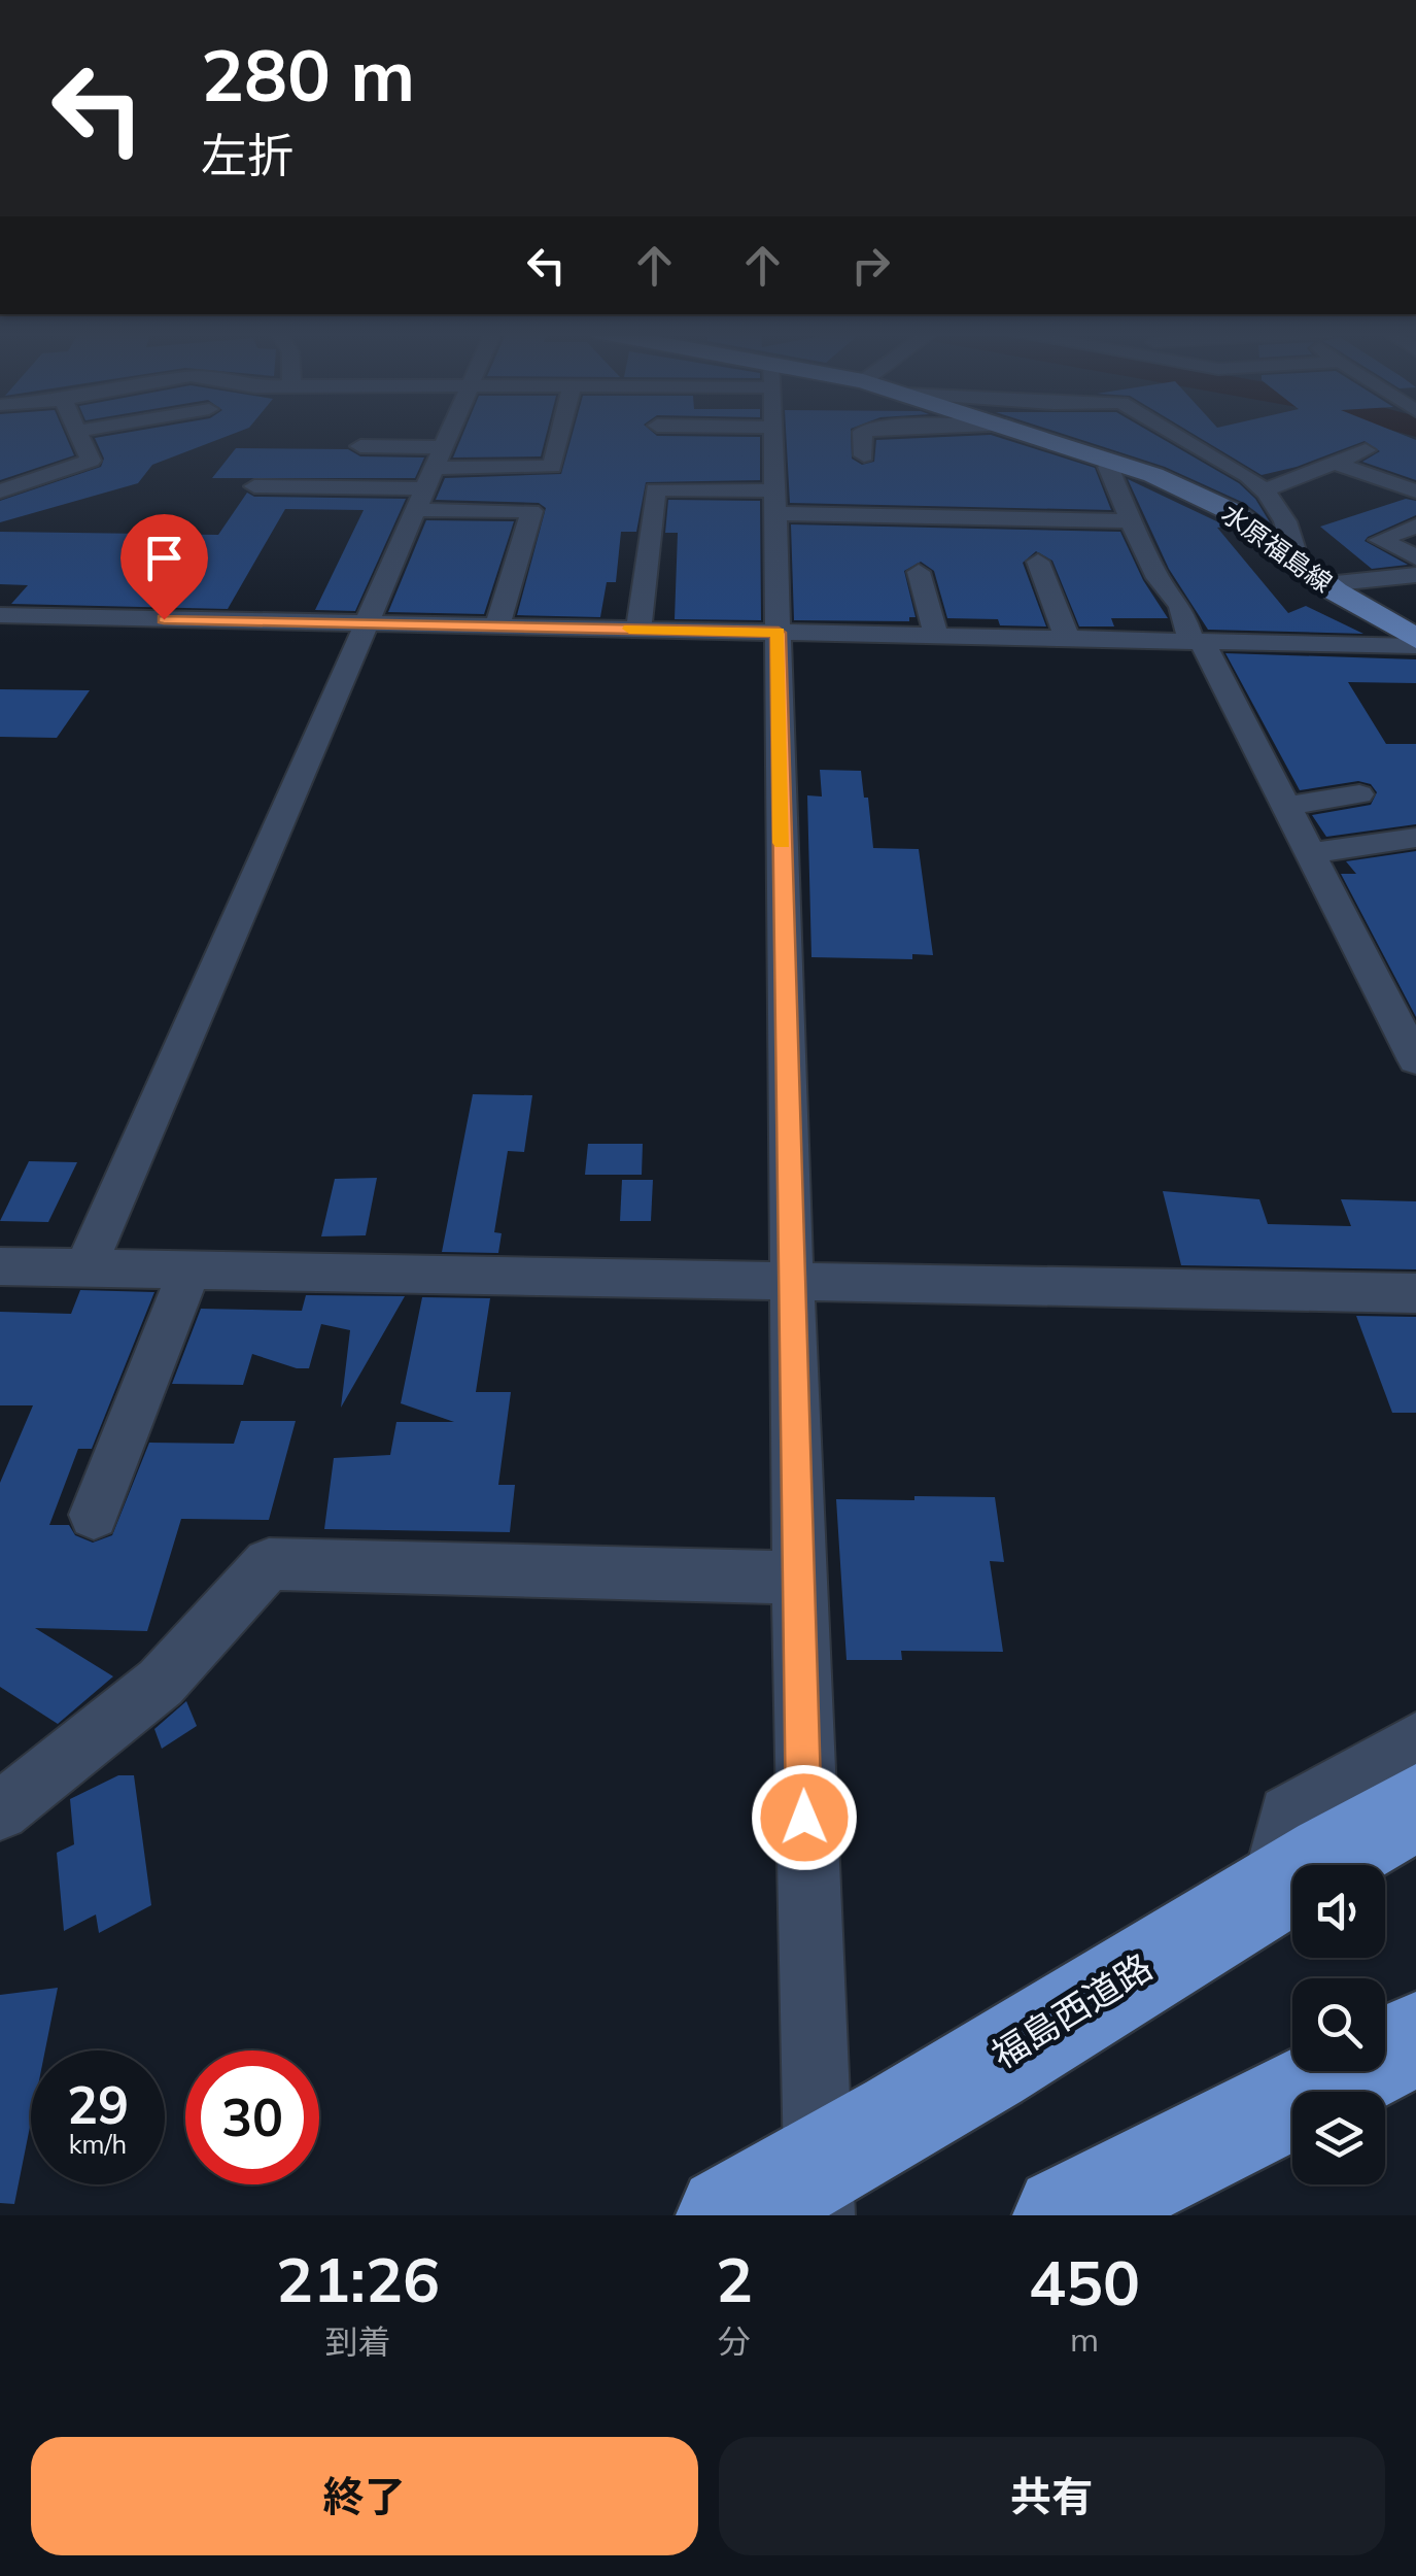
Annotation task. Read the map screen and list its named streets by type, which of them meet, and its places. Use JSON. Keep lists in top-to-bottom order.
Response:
{
  "streets": {
    "highway": ["福島西道路"],
    "main road": ["水原福島線"]
  },
  "page": {
    "turn": ["280 m", "左折"],
    "speed": "29 km/h",
    "limit": "30",
    "eta": [
      "21:26",
      "到着",
      "2",
      "分",
      "450",
      "m"
    ],
    "buttons": ["終了", "共有"]
  }
}
